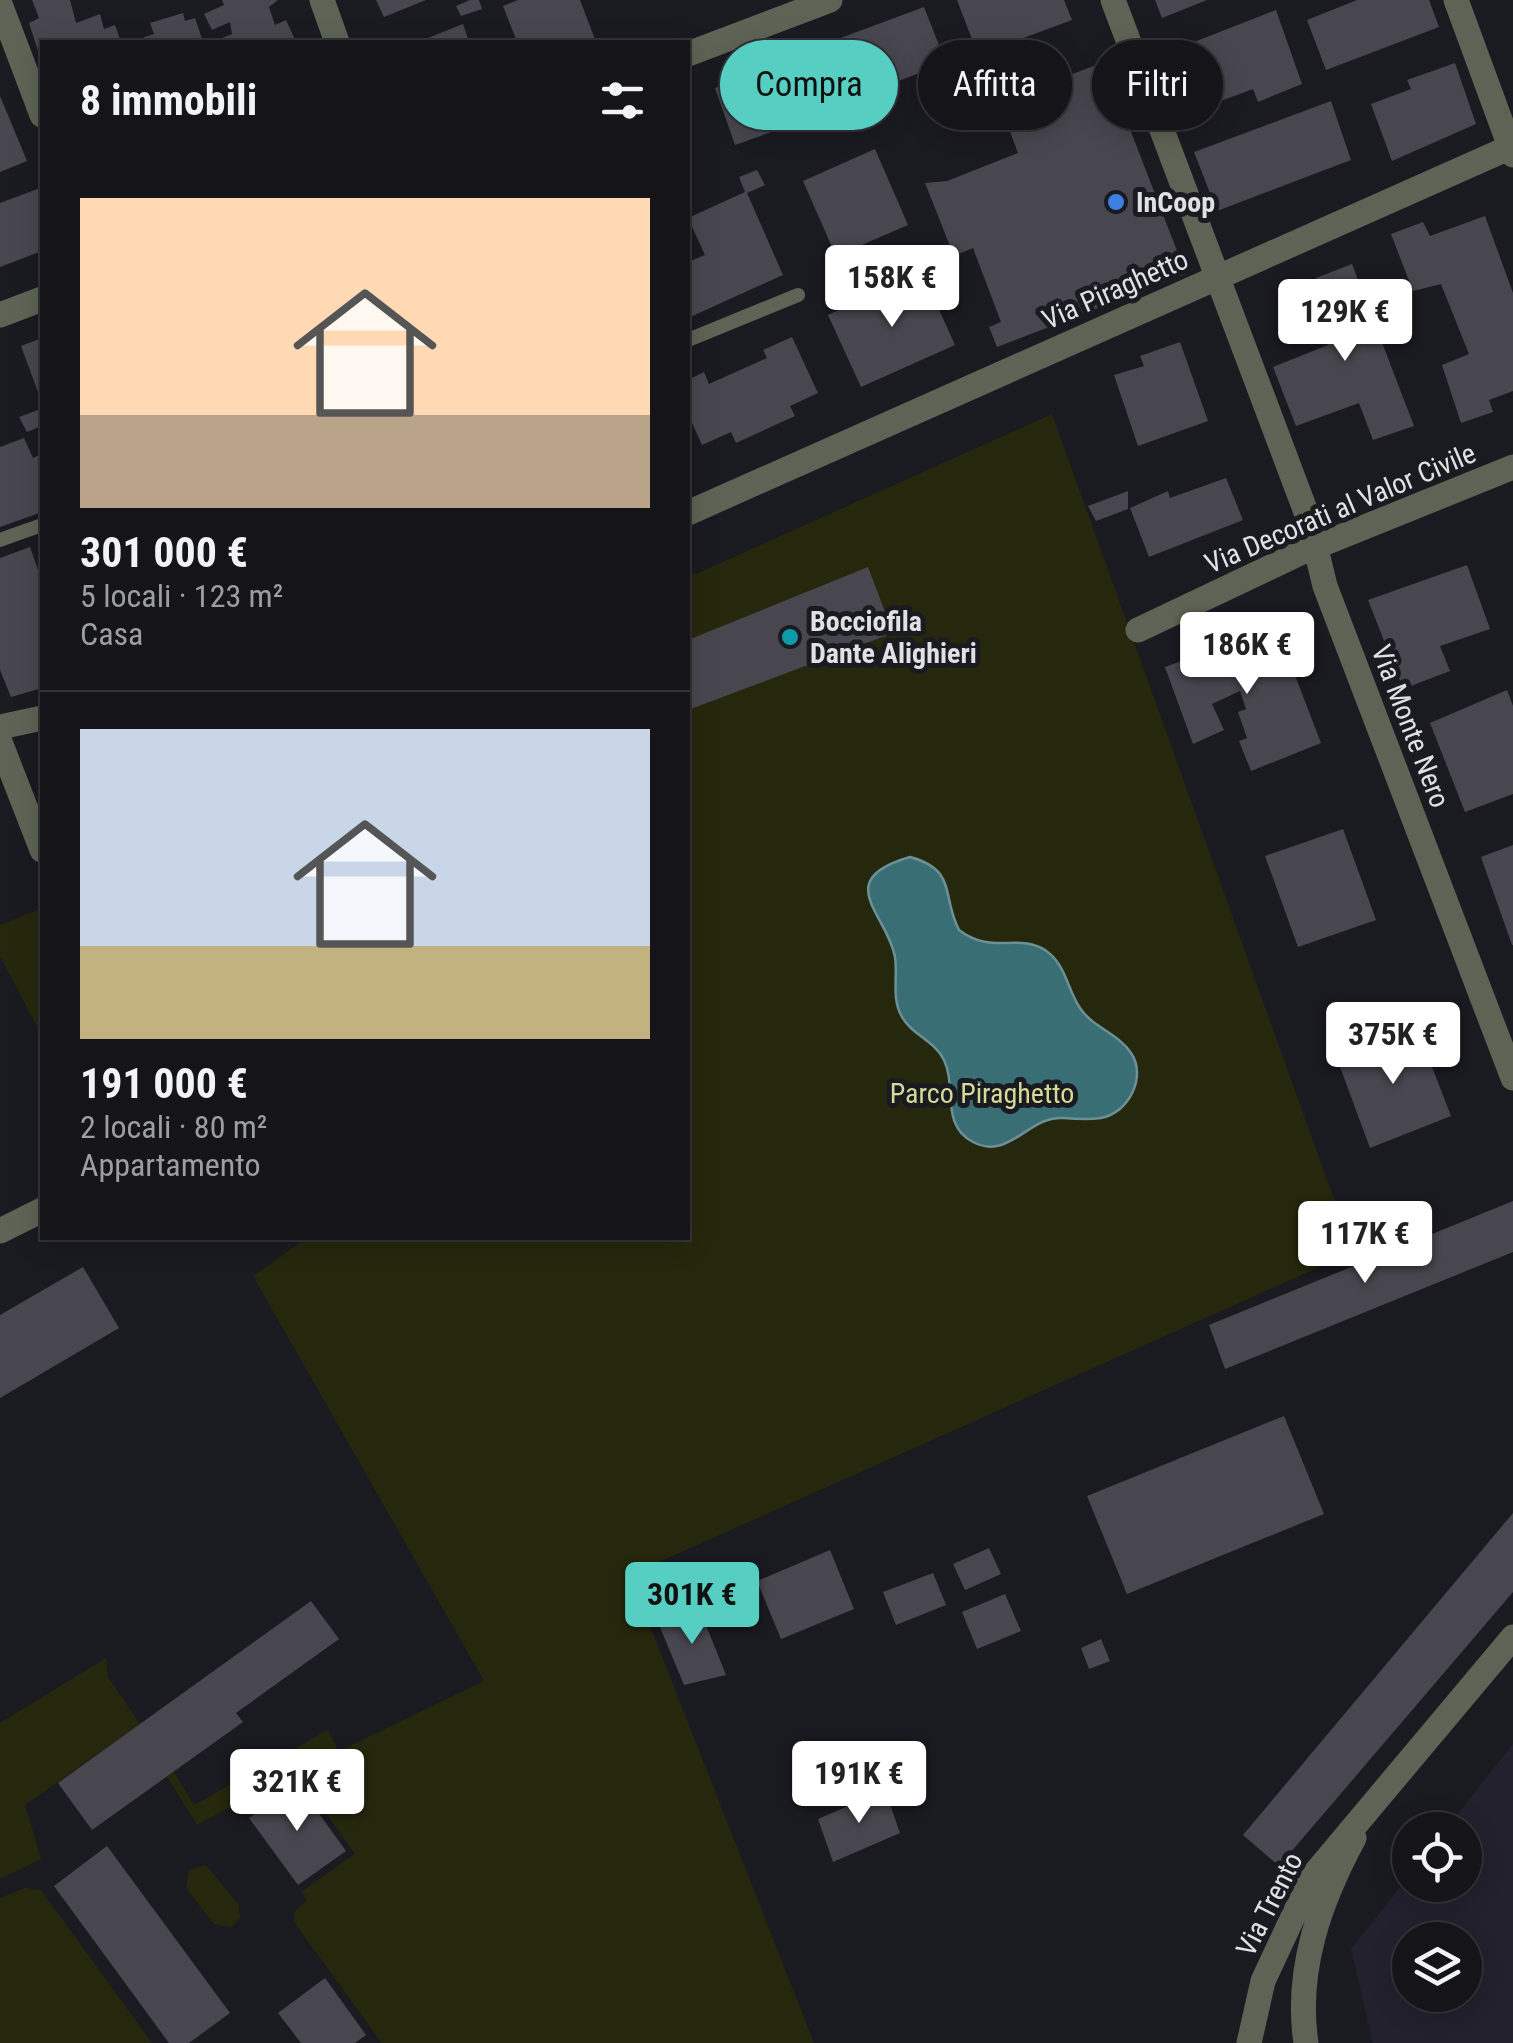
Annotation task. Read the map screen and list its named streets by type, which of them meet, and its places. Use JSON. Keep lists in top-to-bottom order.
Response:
{
  "streets": {
    "street": [
      "Via Piraghetto",
      "Via Decorati al Valor Civile",
      "Via Monte Nero",
      "Via Trento"
    ]
  },
  "crossings": [
    ["Via Piraghetto", "Via Monte Nero"],
    ["Via Decorati al Valor Civile", "Via Monte Nero"]
  ],
  "parks": ["Parco Piraghetto"],
  "places": ["InCoop", "Bocciofila Dante Alighieri"],
  "page": {
    "chip": ["Compra", "Affitta", "Filtri"],
    "heading": "8 immobili",
    "list": [
      {
        "name": "301 000 €",
        "note": "5 locali · 123 m² · Casa"
      },
      {
        "name": "191 000 €",
        "note": "2 locali · 80 m² · Appartamento"
      }
    ],
    "price": [
      "158K €",
      "129K €",
      "186K €",
      "375K €",
      "117K €",
      "301K €",
      "191K €",
      "321K €"
    ]
  }
}
